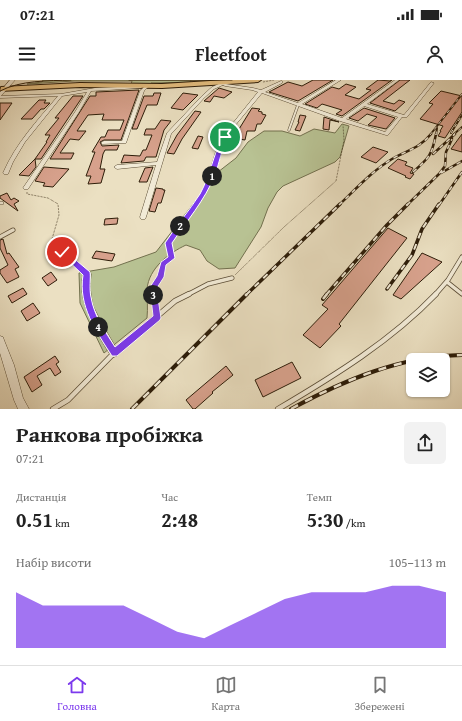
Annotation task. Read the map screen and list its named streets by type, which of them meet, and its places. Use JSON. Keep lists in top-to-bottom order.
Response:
{
  "page": {
    "status": "07:21",
    "header": "Fleetfoot",
    "pins": [
      "1",
      "2",
      "3",
      "4"
    ],
    "heading": ["Ранкова пробіжка", "07:21"],
    "stats": [
      ["Дистанція", "0.51 km"],
      ["Час", "2:48"],
      ["Темп", "5:30 /km"]
    ],
    "chart": ["Набір висоти", "105–113 m"],
    "tabs": ["Головна", "Карта", "Збережені"]
  }
}
